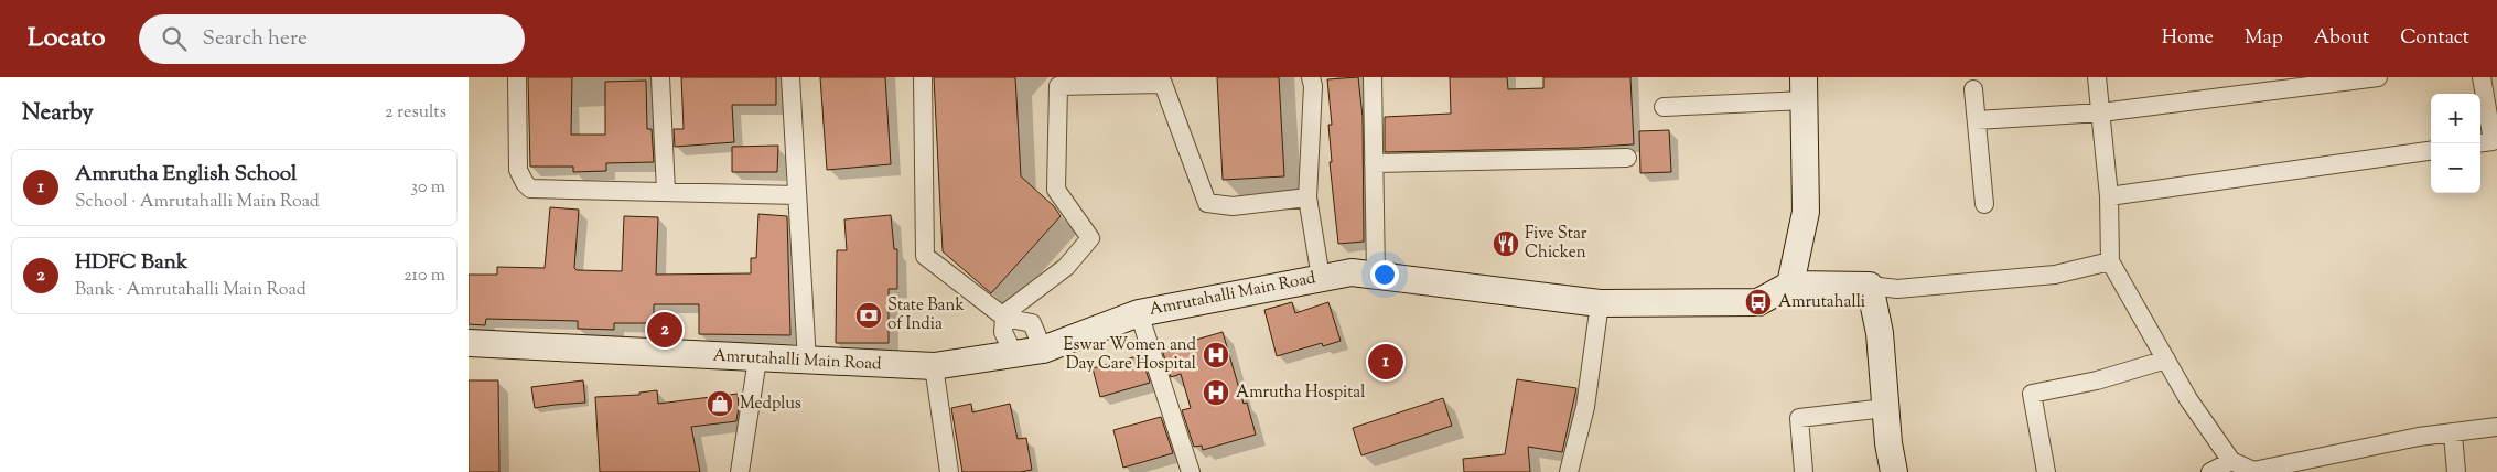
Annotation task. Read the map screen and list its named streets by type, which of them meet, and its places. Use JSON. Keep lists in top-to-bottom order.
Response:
{
  "streets": {
    "street": ["Amrutahalli Main Road"]
  },
  "places": {
    "restaurant": ["Five Star Chicken"],
    "bus stop": ["Amrutahalli"],
    "bank": ["State Bank of India"],
    "hospital": ["Eswar Women and Day Care Hospital", "Amrutha Hospital"],
    "shop": ["Medplus"]
  },
  "page": {
    "header": "Locato",
    "search": "Search here",
    "nav": [
      "Home",
      "Map",
      "About",
      "Contact"
    ],
    "heading": ["Nearby", "2 results"],
    "map_buttons": ["+", "−"],
    "list": [
      {
        "mark": "1",
        "name": "Amrutha English School",
        "note": "School · Amrutahalli Main Road",
        "value": "30 m"
      },
      {
        "mark": "2",
        "name": "HDFC Bank",
        "note": "Bank · Amrutahalli Main Road",
        "value": "210 m"
      }
    ],
    "pins": ["2", "1"]
  }
}
